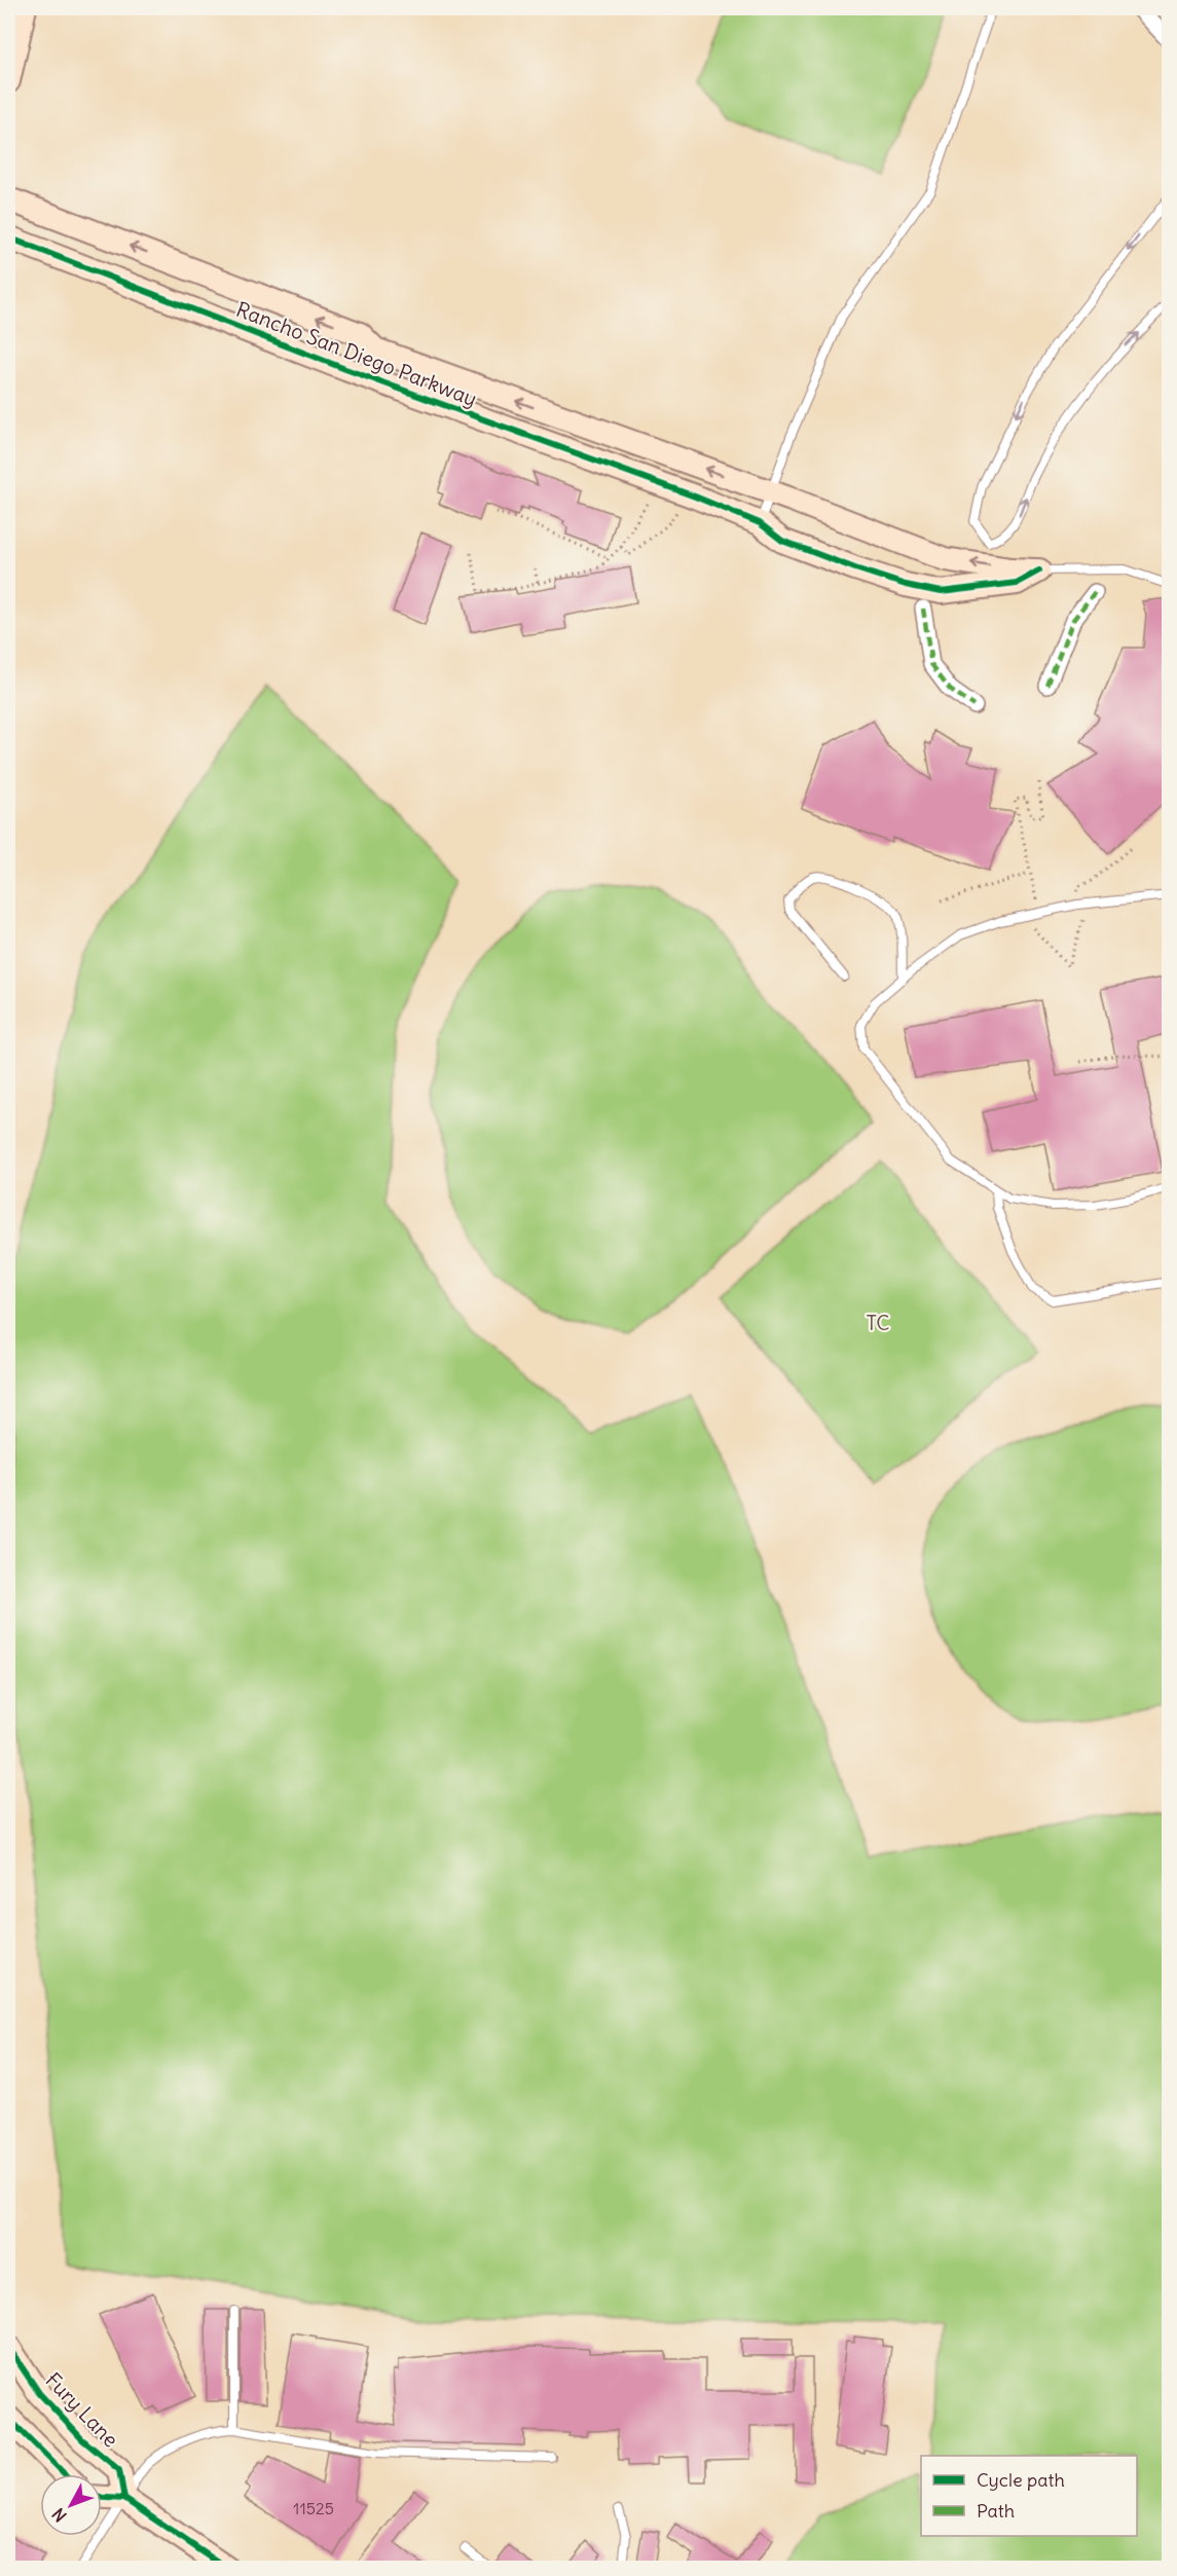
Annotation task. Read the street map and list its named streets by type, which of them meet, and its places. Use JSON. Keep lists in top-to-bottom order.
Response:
{
  "streets": {
    "street": ["Rancho San Diego Parkway", "Fury Lane"]
  },
  "parks": ["TC"],
  "house_numbers": ["11525"],
  "legend": ["Cycle path", "Path"],
  "north": "bottom left"
}
